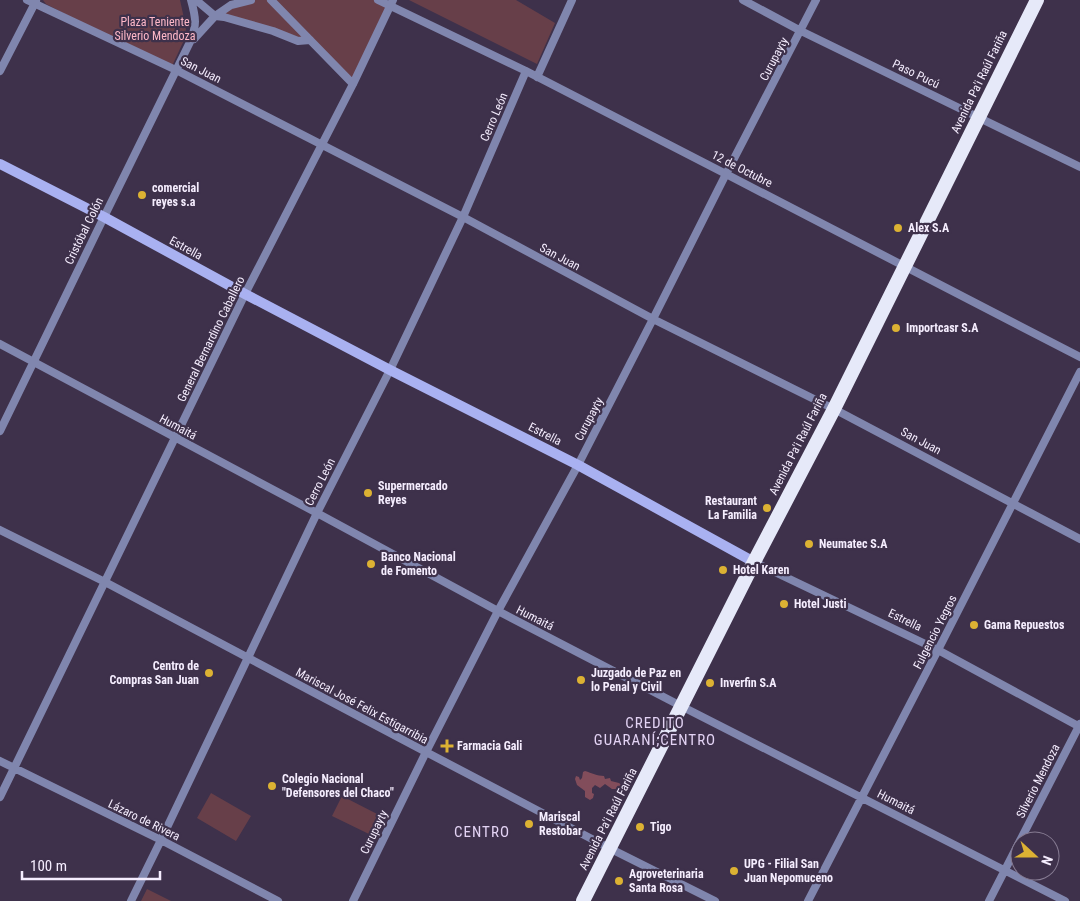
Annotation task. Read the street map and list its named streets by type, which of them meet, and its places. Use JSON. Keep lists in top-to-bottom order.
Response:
{
  "streets": {
    "highway": ["Avenida Pa'i Raúl Fariña"],
    "main road": ["Estrella"],
    "street": [
      "Curupayty",
      "San Juan",
      "Paso Pucú",
      "Cerro León",
      "12 de Octubre",
      "Cristóbal Colón",
      "General Bernardino Caballero",
      "Humaitá",
      "Fulgencio Yegros",
      "Mariscal José Felix Estigarribia",
      "Silverio Mendoza",
      "Lázaro de Rivera"
    ]
  },
  "crossings": [
    ["Curupayty", "San Juan"],
    ["Curupayty", "Paso Pucú"],
    ["Curupayty", "12 de Octubre"],
    ["Curupayty", "Estrella"],
    ["Curupayty", "Humaitá"],
    ["Curupayty", "Mariscal José Felix Estigarribia"],
    ["San Juan", "Avenida Pa'i Raúl Fariña"],
    ["San Juan", "Cerro León"],
    ["San Juan", "Cristóbal Colón"],
    ["San Juan", "General Bernardino Caballero"],
    ["San Juan", "Fulgencio Yegros"],
    ["Paso Pucú", "Avenida Pa'i Raúl Fariña"],
    ["Avenida Pa'i Raúl Fariña", "12 de Octubre"],
    ["Avenida Pa'i Raúl Fariña", "Estrella"],
    ["Avenida Pa'i Raúl Fariña", "Humaitá"],
    ["Avenida Pa'i Raúl Fariña", "Mariscal José Felix Estigarribia"],
    ["Cerro León", "12 de Octubre"],
    ["Cerro León", "Estrella"],
    ["Cerro León", "Humaitá"],
    ["Cerro León", "Mariscal José Felix Estigarribia"],
    ["Cerro León", "Lázaro de Rivera"],
    ["12 de Octubre", "General Bernardino Caballero"],
    ["Cristóbal Colón", "Estrella"],
    ["Cristóbal Colón", "Humaitá"],
    ["Estrella", "General Bernardino Caballero"],
    ["Estrella", "Fulgencio Yegros"],
    ["Estrella", "Silverio Mendoza"],
    ["General Bernardino Caballero", "Humaitá"],
    ["General Bernardino Caballero", "Mariscal José Felix Estigarribia"],
    ["General Bernardino Caballero", "Lázaro de Rivera"],
    ["Humaitá", "Fulgencio Yegros"],
    ["Humaitá", "Silverio Mendoza"]
  ],
  "districts": ["CREDITO GUARANÍ;CENTRO", "CENTRO"],
  "parks": ["Plaza Teniente Silverio Mendoza"],
  "places": {
    "other": [
      "comercial reyes s.a",
      "Alex S.A",
      "Importcasr S.A",
      "Supermercado Reyes",
      "Restaurant La Familia",
      "Neumatec S.A",
      "Banco Nacional de Fomento",
      "Hotel Karen",
      "Hotel Justi",
      "Gama Repuestos",
      "Centro de Compras San Juan",
      "Juzgado de Paz en lo Penal y Civil",
      "Inverfin S.A",
      "Colegio Nacional \"Defensores del Chaco\"",
      "Mariscal Restobar",
      "Tigo",
      "UPG - Filial San Juan Nepomuceno",
      "Agroveterinaria Santa Rosa"
    ],
    "health": ["Farmacia Gali"]
  },
  "scale_bar": "100 m",
  "north": "right"
}
